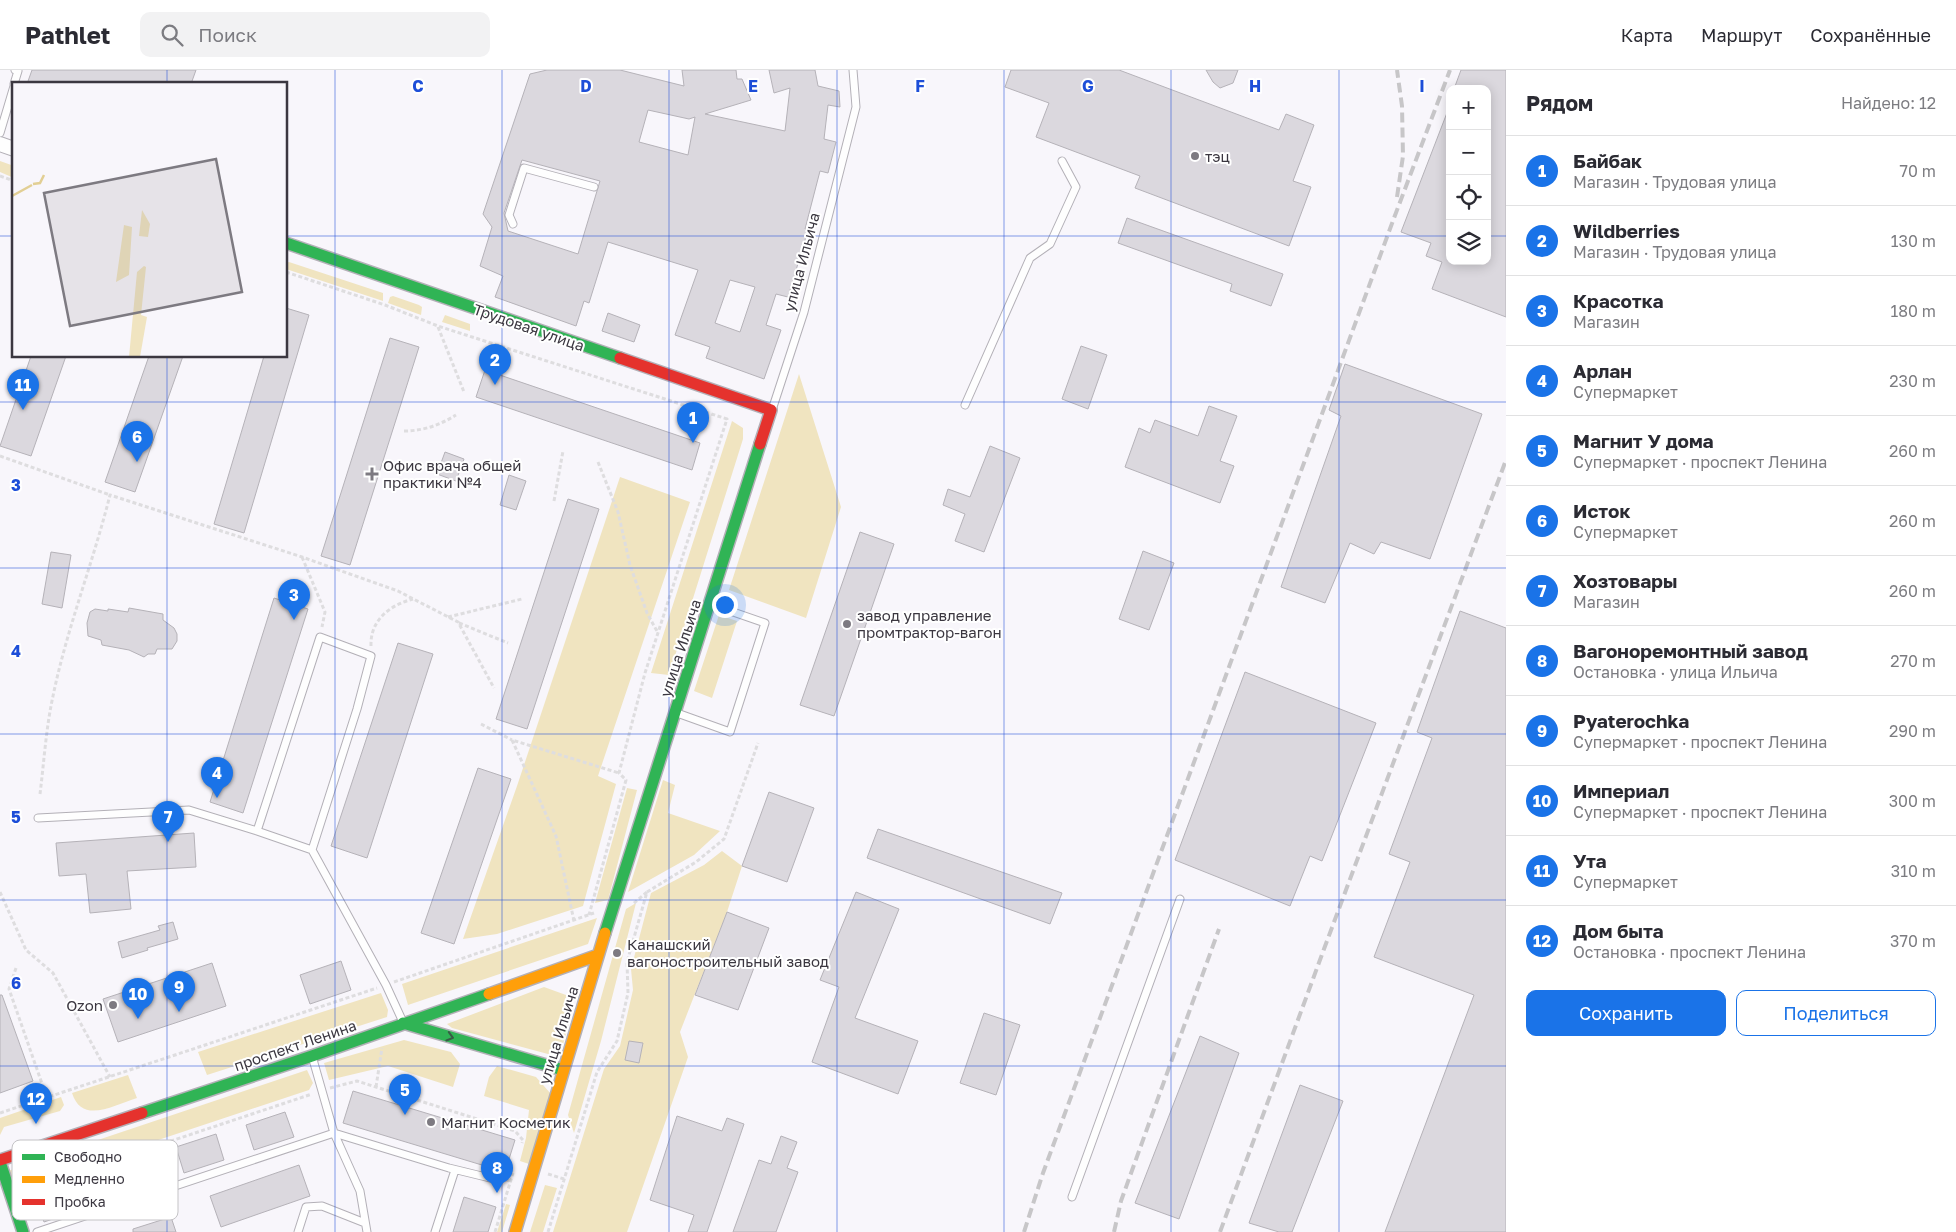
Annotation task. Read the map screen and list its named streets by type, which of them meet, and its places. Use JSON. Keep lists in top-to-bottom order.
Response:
{
  "streets": {
    "street": ["улица Ильича", "Трудовая улица", "проспект Ленина"]
  },
  "crossings": [
    ["улица Ильича", "Трудовая улица"],
    ["улица Ильича", "проспект Ленина"]
  ],
  "places": {
    "other": [
      "тэц",
      "завод управление промтрактор-вагон",
      "Канашский вагоностроительный завод",
      "Ozon",
      "Магнит Косметик"
    ],
    "health": ["Офис врача общей практики №4"]
  },
  "legend": ["Свободно", "Медленно", "Пробка"],
  "page": {
    "header": "Pathlet",
    "search": "Поиск",
    "nav": ["Карта", "Маршрут", "Сохранённые"],
    "heading": ["Рядом", "Найдено: 12"],
    "map_buttons": ["+", "−"],
    "list": [
      {
        "mark": "1",
        "name": "Байбак",
        "note": "Магазин · Трудовая улица",
        "value": "70 m"
      },
      {
        "mark": "2",
        "name": "Wildberries",
        "note": "Магазин · Трудовая улица",
        "value": "130 m"
      },
      {
        "mark": "3",
        "name": "Красотка",
        "note": "Магазин",
        "value": "180 m"
      },
      {
        "mark": "4",
        "name": "Арлан",
        "note": "Супермаркет",
        "value": "230 m"
      },
      {
        "mark": "5",
        "name": "Магнит У дома",
        "note": "Супермаркет · проспект Ленина",
        "value": "260 m"
      },
      {
        "mark": "6",
        "name": "Исток",
        "note": "Супермаркет",
        "value": "260 m"
      },
      {
        "mark": "7",
        "name": "Хозтовары",
        "note": "Магазин",
        "value": "260 m"
      },
      {
        "mark": "8",
        "name": "Вагоноремонтный завод",
        "note": "Остановка · улица Ильича",
        "value": "270 m"
      },
      {
        "mark": "9",
        "name": "Pyaterochka",
        "note": "Супермаркет · проспект Ленина",
        "value": "290 m"
      },
      {
        "mark": "10",
        "name": "Империал",
        "note": "Супермаркет · проспект Ленина",
        "value": "300 m"
      },
      {
        "mark": "11",
        "name": "Ута",
        "note": "Супермаркет",
        "value": "310 m"
      },
      {
        "mark": "12",
        "name": "Дом быта",
        "note": "Остановка · проспект Ленина",
        "value": "370 m"
      }
    ],
    "pins": [
      "2",
      "11",
      "1",
      "6",
      "3",
      "4",
      "7",
      "9",
      "10",
      "5",
      "12",
      "8"
    ],
    "buttons": ["Сохранить", "Поделиться"]
  },
  "grid": {
    "columns": [
      "C",
      "D",
      "E",
      "F",
      "G",
      "H",
      "I"
    ],
    "rows": [
      "3",
      "4",
      "5",
      "6"
    ]
  }
}
